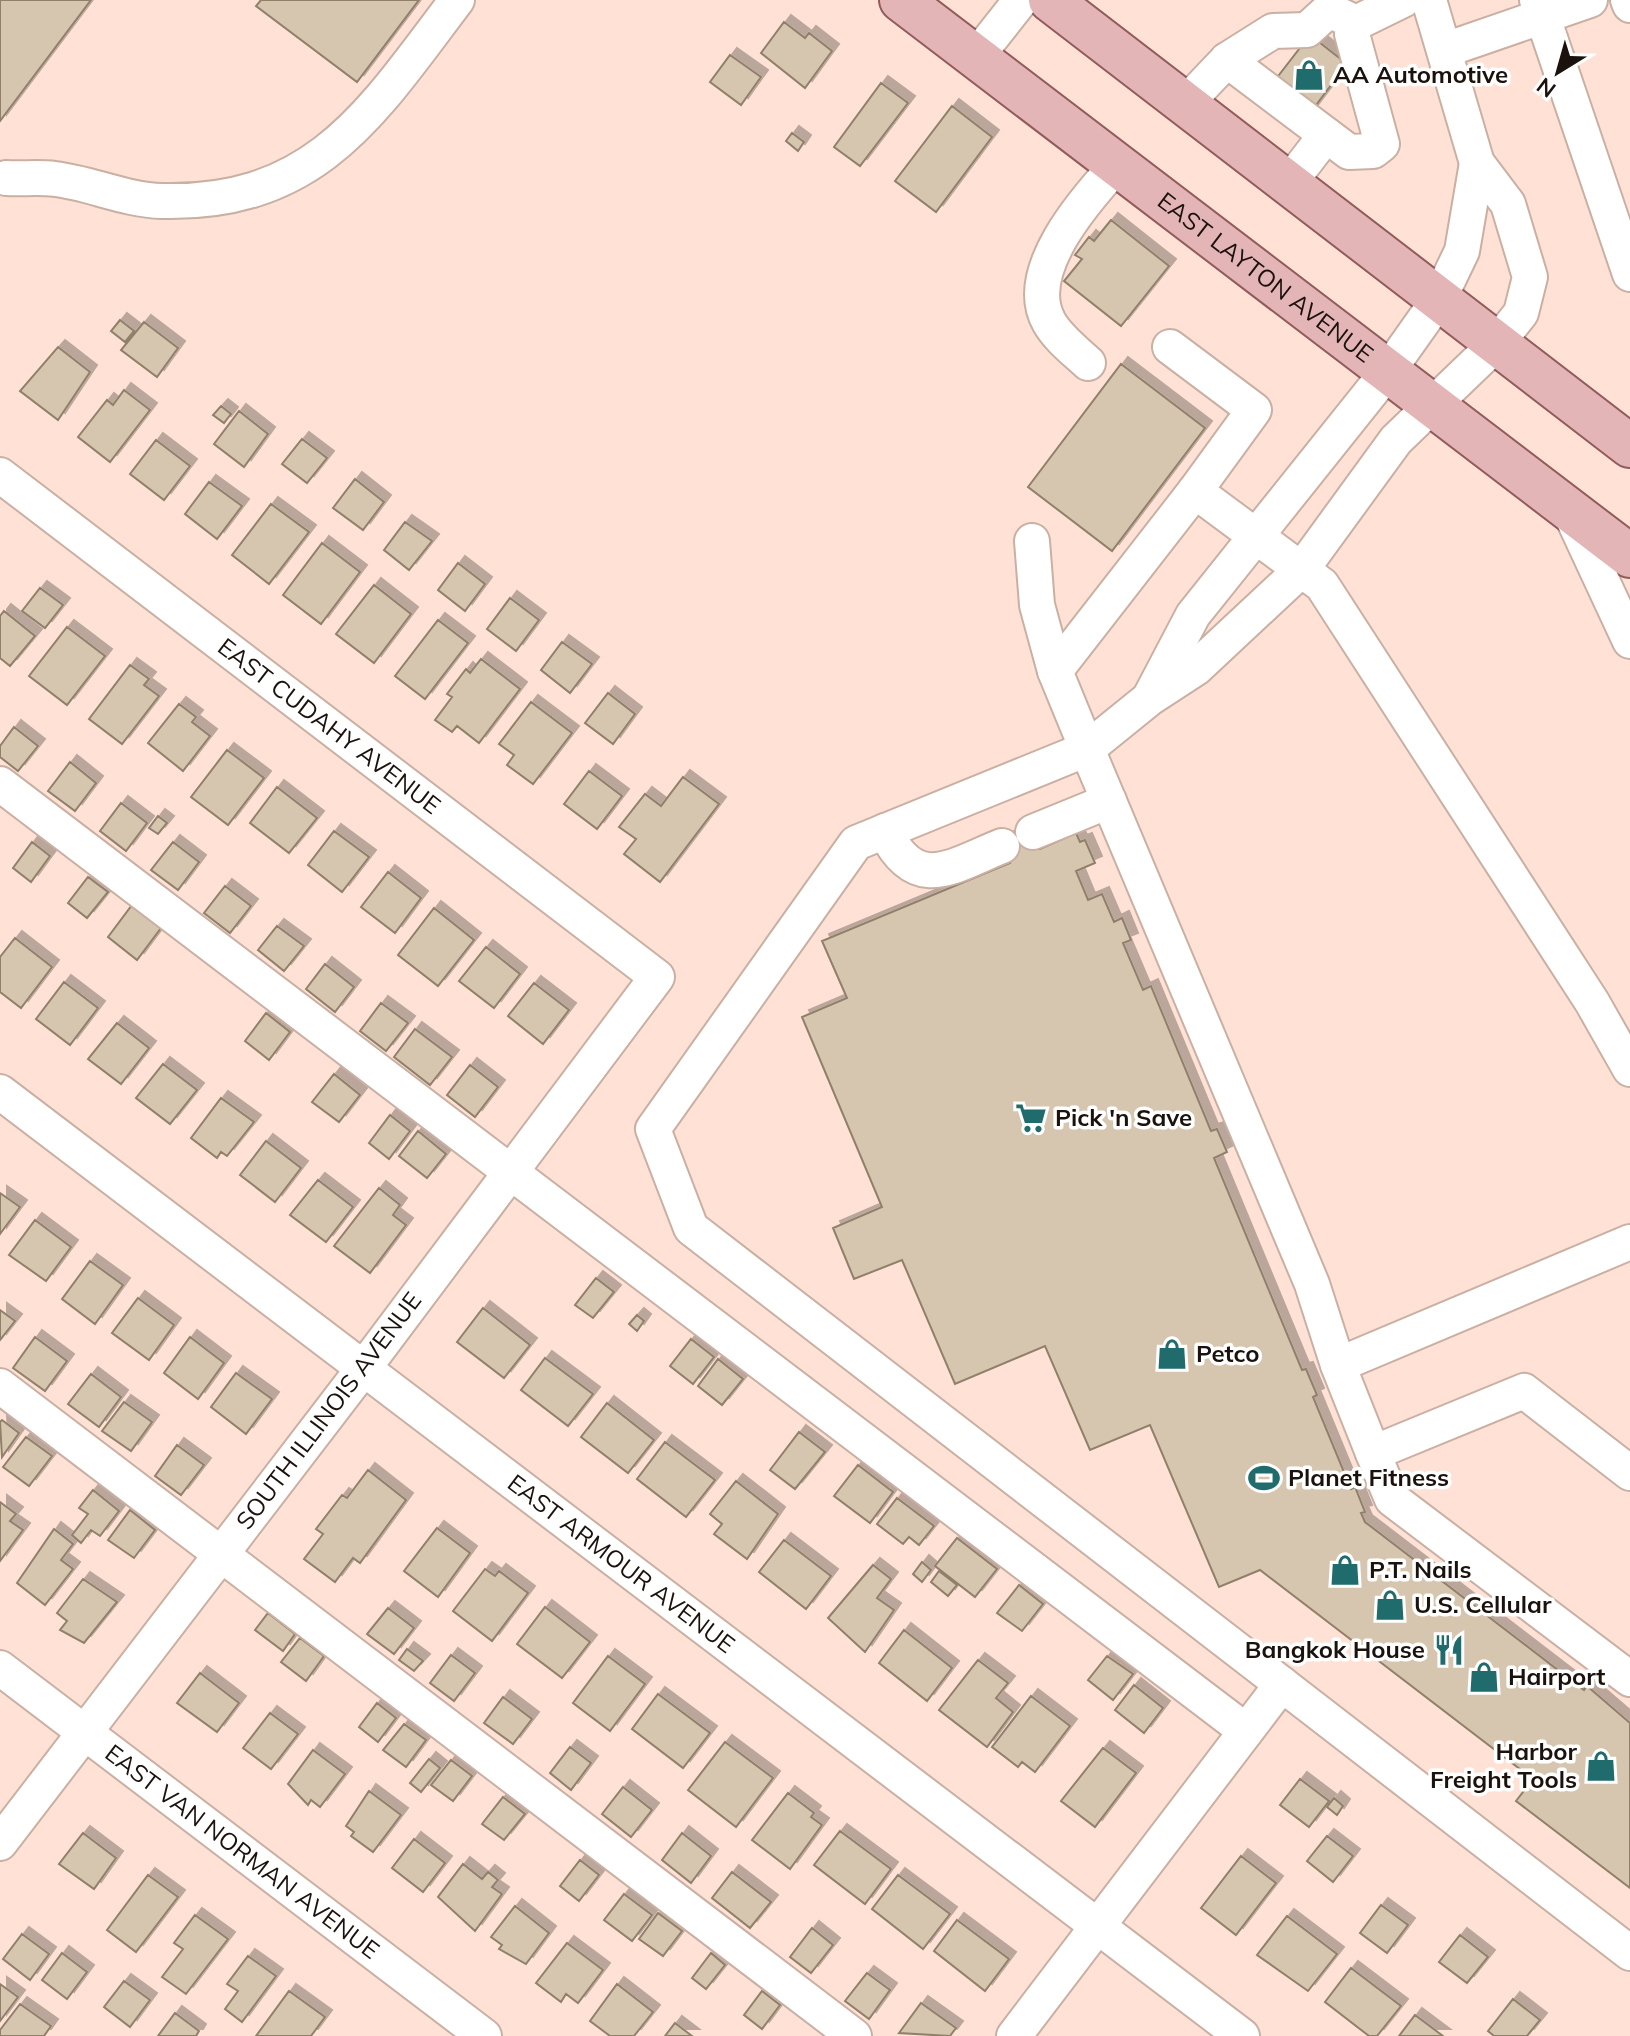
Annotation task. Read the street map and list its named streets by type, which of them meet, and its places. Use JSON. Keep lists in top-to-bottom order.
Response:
{
  "streets": {
    "main road": ["EAST LAYTON AVENUE"],
    "street": [
      "EAST CUDAHY AVENUE",
      "SOUTH ILLINOIS AVENUE",
      "EAST ARMOUR AVENUE",
      "EAST VAN NORMAN AVENUE"
    ]
  },
  "crossings": [
    ["EAST CUDAHY AVENUE", "SOUTH ILLINOIS AVENUE"],
    ["SOUTH ILLINOIS AVENUE", "EAST ARMOUR AVENUE"],
    ["SOUTH ILLINOIS AVENUE", "EAST VAN NORMAN AVENUE"]
  ],
  "places": {
    "shop": [
      "AA Automotive",
      "Petco",
      "P.T. Nails",
      "U.S. Cellular",
      "Hairport",
      "Harbor Freight Tools"
    ],
    "supermarket": ["Pick 'n Save"],
    "sports": ["Planet Fitness"],
    "restaurant": ["Bangkok House"]
  },
  "north": "bottom left"
}
